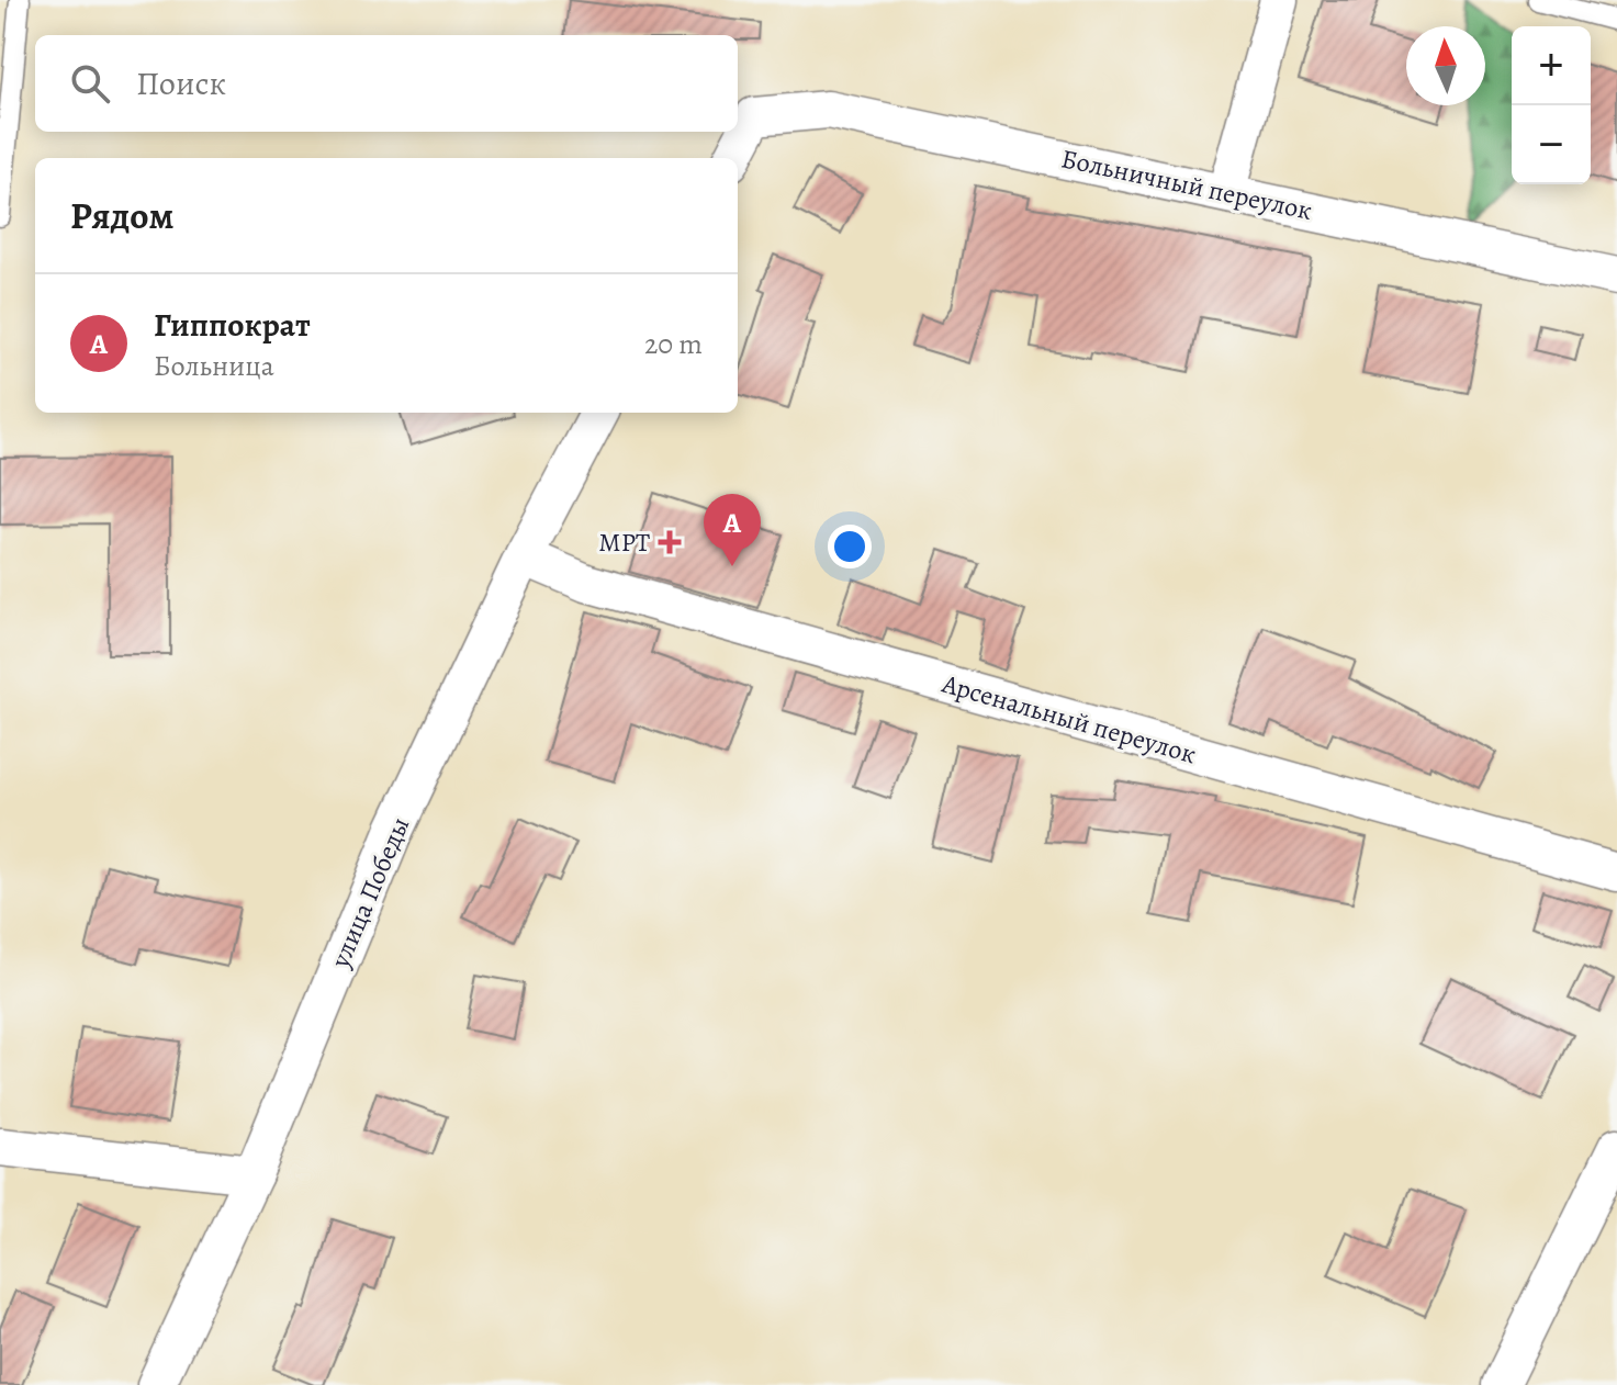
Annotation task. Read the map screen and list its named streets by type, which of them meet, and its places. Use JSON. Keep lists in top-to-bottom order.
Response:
{
  "streets": {
    "street": ["Больничный переулок", "Арсенальный переулок", "улица Победы"]
  },
  "crossings": [
    ["Арсенальный переулок", "улица Победы"]
  ],
  "places": {
    "health": ["МРТ"]
  },
  "north": "top",
  "page": {
    "map_buttons": ["+", "−"],
    "search": "Поиск",
    "heading": "Рядом",
    "list": [
      {
        "mark": "A",
        "name": "Гиппократ",
        "note": "Больница",
        "value": "20 m"
      }
    ],
    "pins": "A"
  }
}
